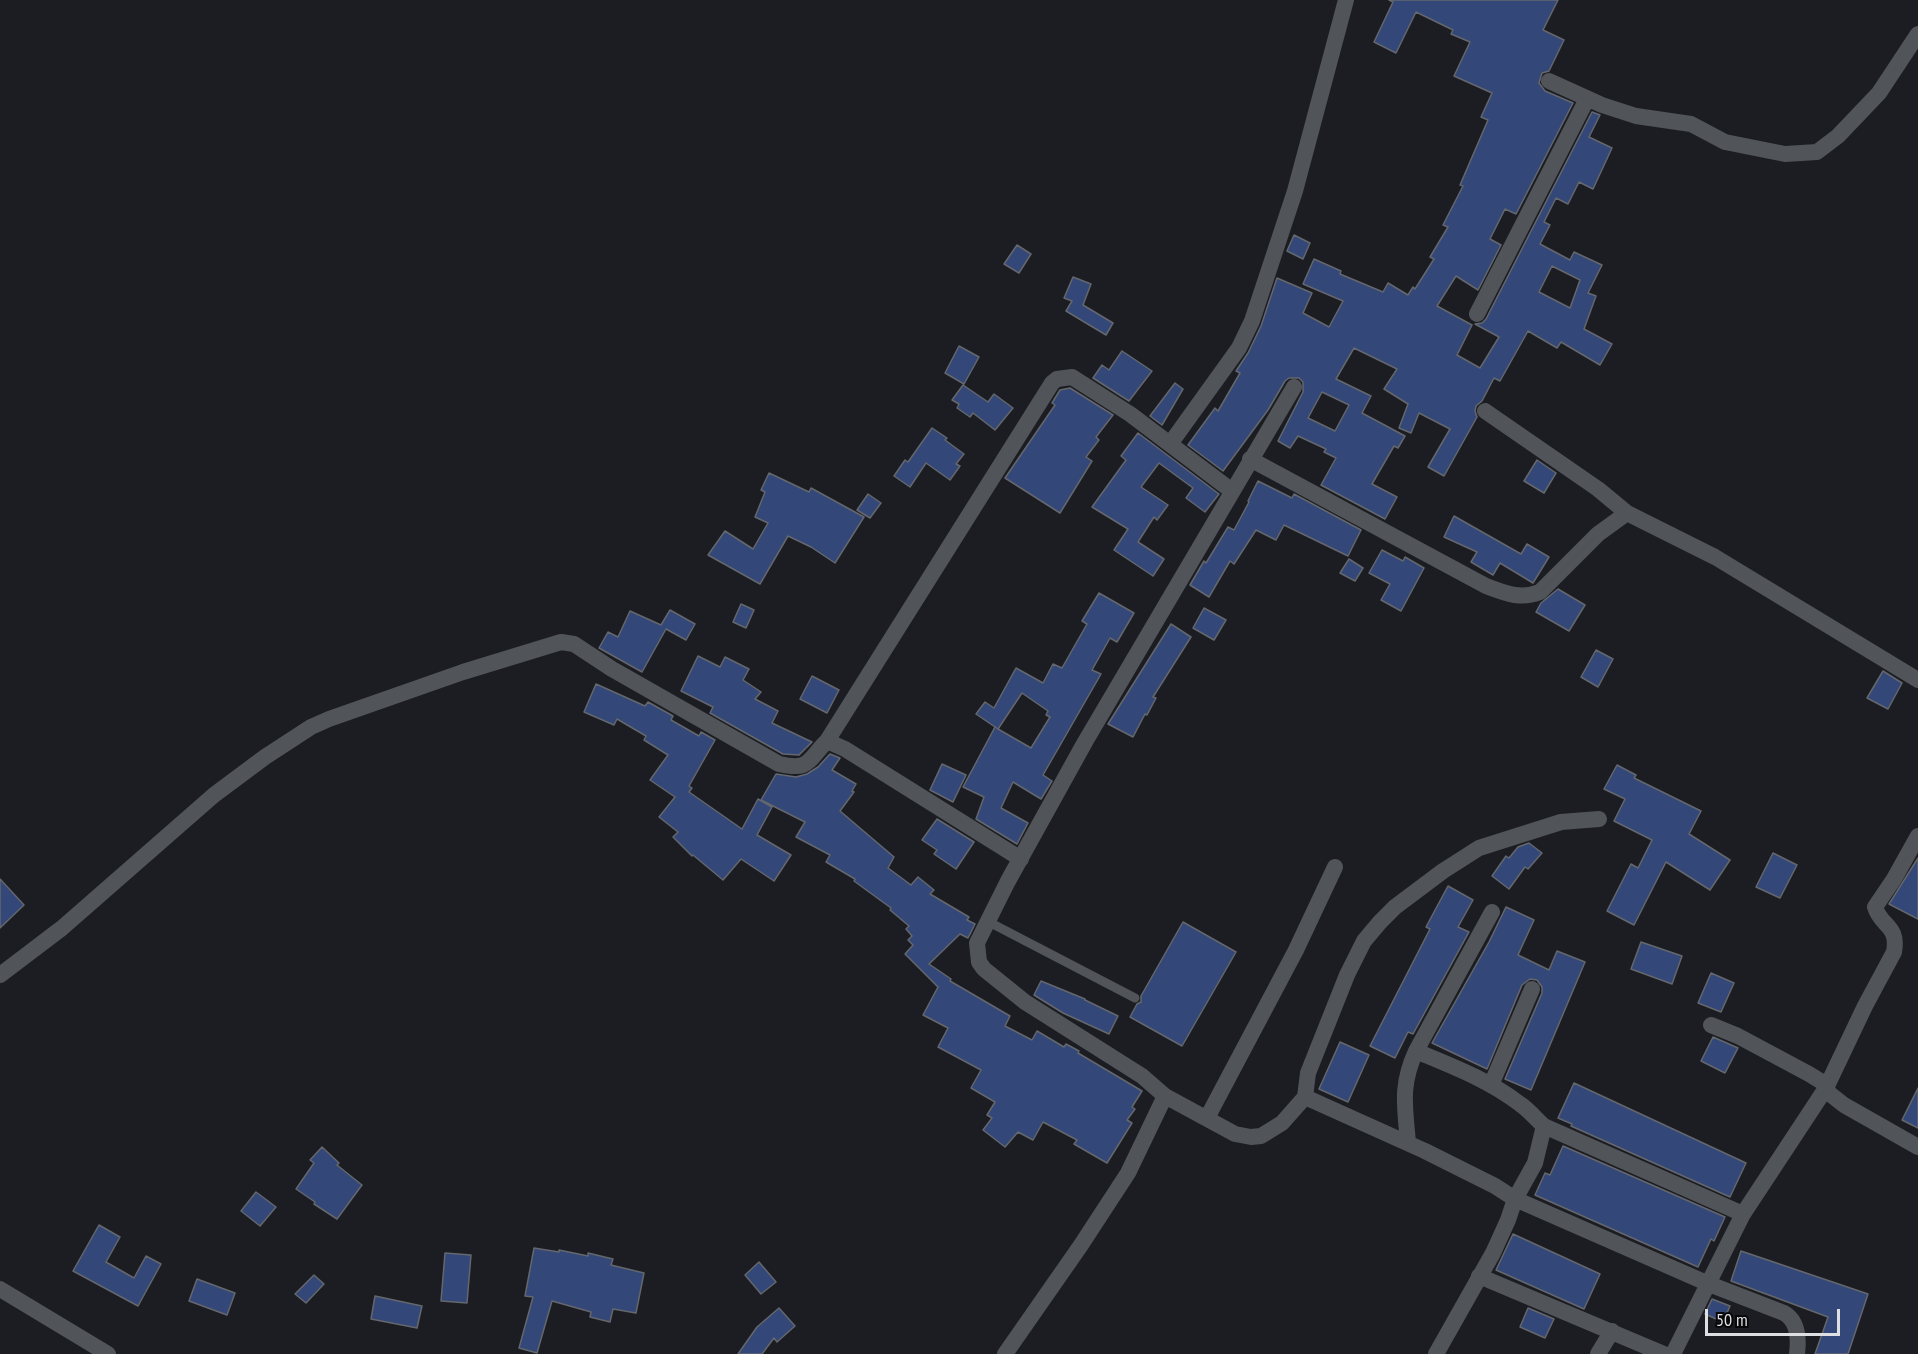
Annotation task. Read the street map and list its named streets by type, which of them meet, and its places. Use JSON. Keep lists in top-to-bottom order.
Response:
{
  "scale_bar": "50 m"
}
